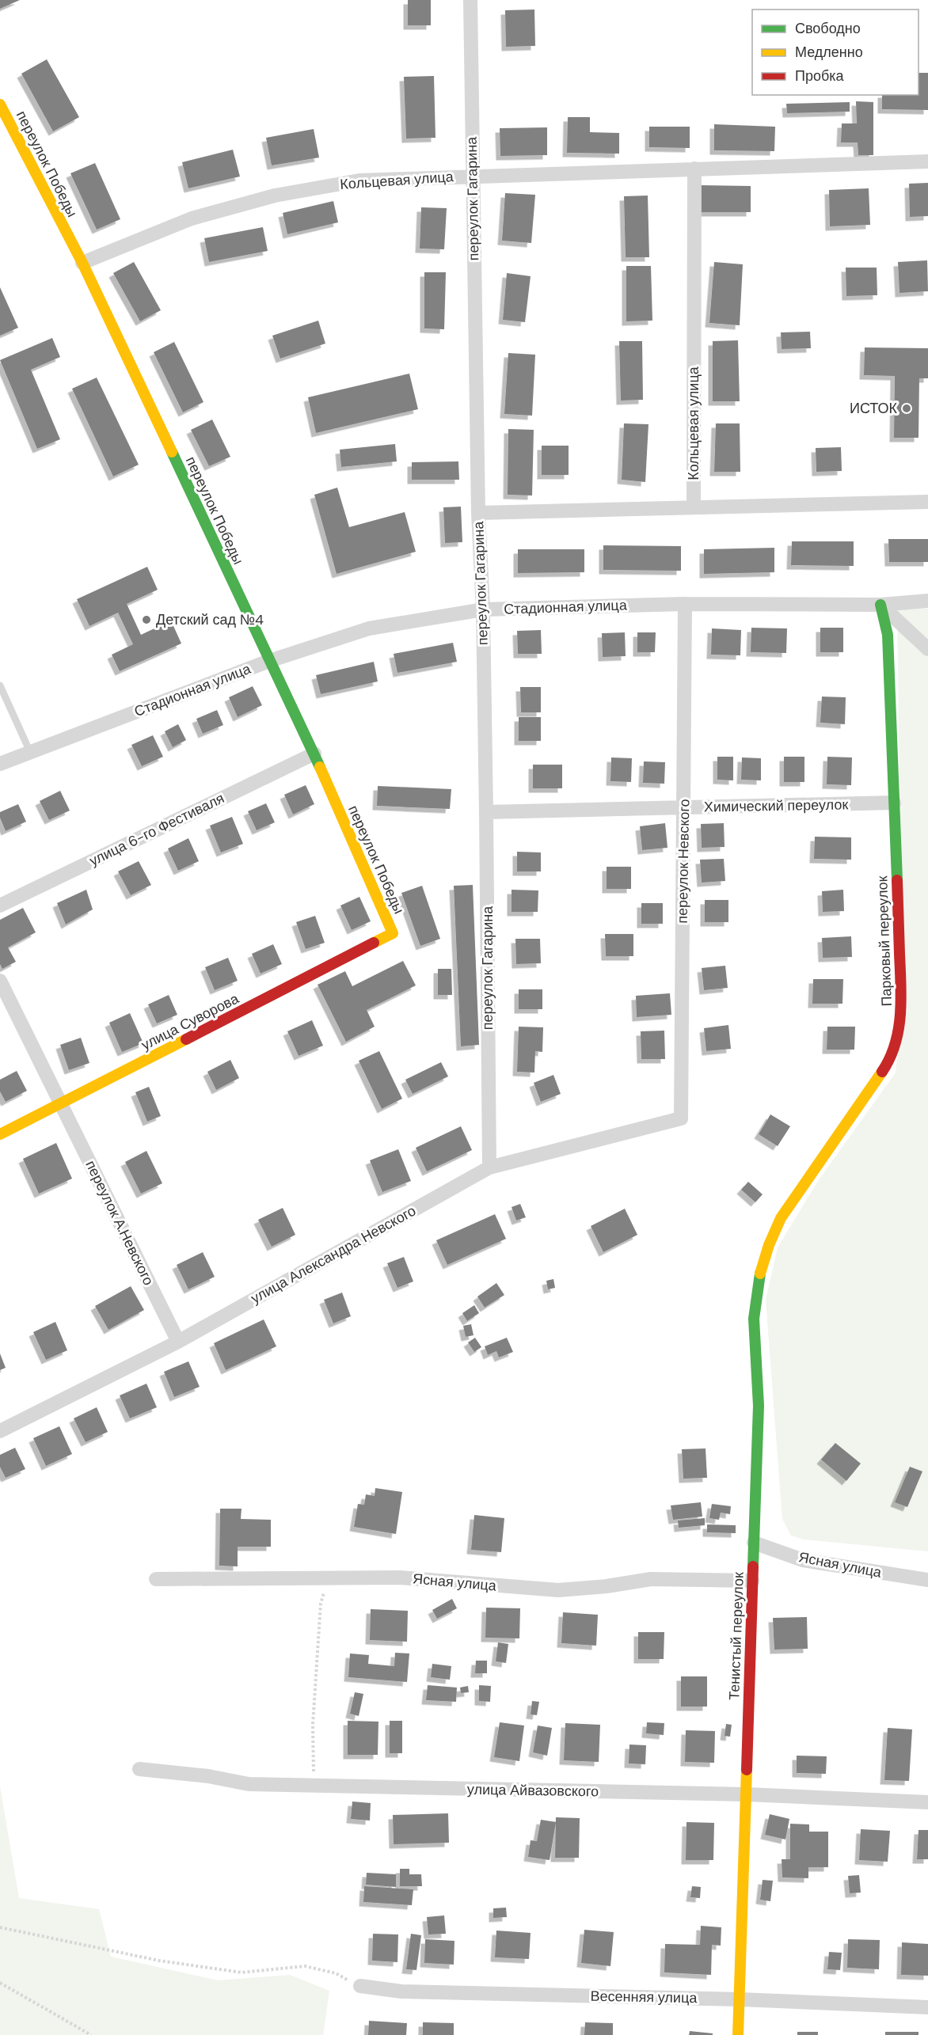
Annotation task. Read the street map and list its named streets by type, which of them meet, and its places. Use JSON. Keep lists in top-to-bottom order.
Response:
{
  "streets": {
    "street": [
      "переулок Победы",
      "Кольцевая улица",
      "переулок Гагарина",
      "Стадионная улица",
      "Химический переулок",
      "улица 6-го Фестиваля",
      "переулок Невского",
      "Парковый переулок",
      "улица Суворова",
      "переулок А.Невского",
      "улица Александра Невского",
      "Ясная улица",
      "Тенистый переулок",
      "улица Айвазовского",
      "Весенняя улица"
    ]
  },
  "crossings": [
    ["переулок Победы", "Кольцевая улица"],
    ["переулок Победы", "Стадионная улица"],
    ["переулок Победы", "улица 6-го Фестиваля"],
    ["переулок Победы", "улица Суворова"],
    ["Кольцевая улица", "переулок Гагарина"],
    ["переулок Гагарина", "Стадионная улица"],
    ["переулок Гагарина", "Химический переулок"],
    ["переулок Гагарина", "улица Александра Невского"],
    ["Стадионная улица", "переулок Невского"],
    ["Стадионная улица", "Парковый переулок"],
    ["Химический переулок", "переулок Невского"],
    ["Химический переулок", "Парковый переулок"],
    ["переулок Невского", "улица Александра Невского"],
    ["Парковый переулок", "Тенистый переулок"],
    ["улица Суворова", "переулок А.Невского"],
    ["переулок А.Невского", "улица Александра Невского"],
    ["Ясная улица", "Тенистый переулок"],
    ["Тенистый переулок", "улица Айвазовского"],
    ["Тенистый переулок", "Весенняя улица"]
  ],
  "places": ["ИСТОК", "Детский сад №4"],
  "legend": ["Свободно", "Медленно", "Пробка"]
}
